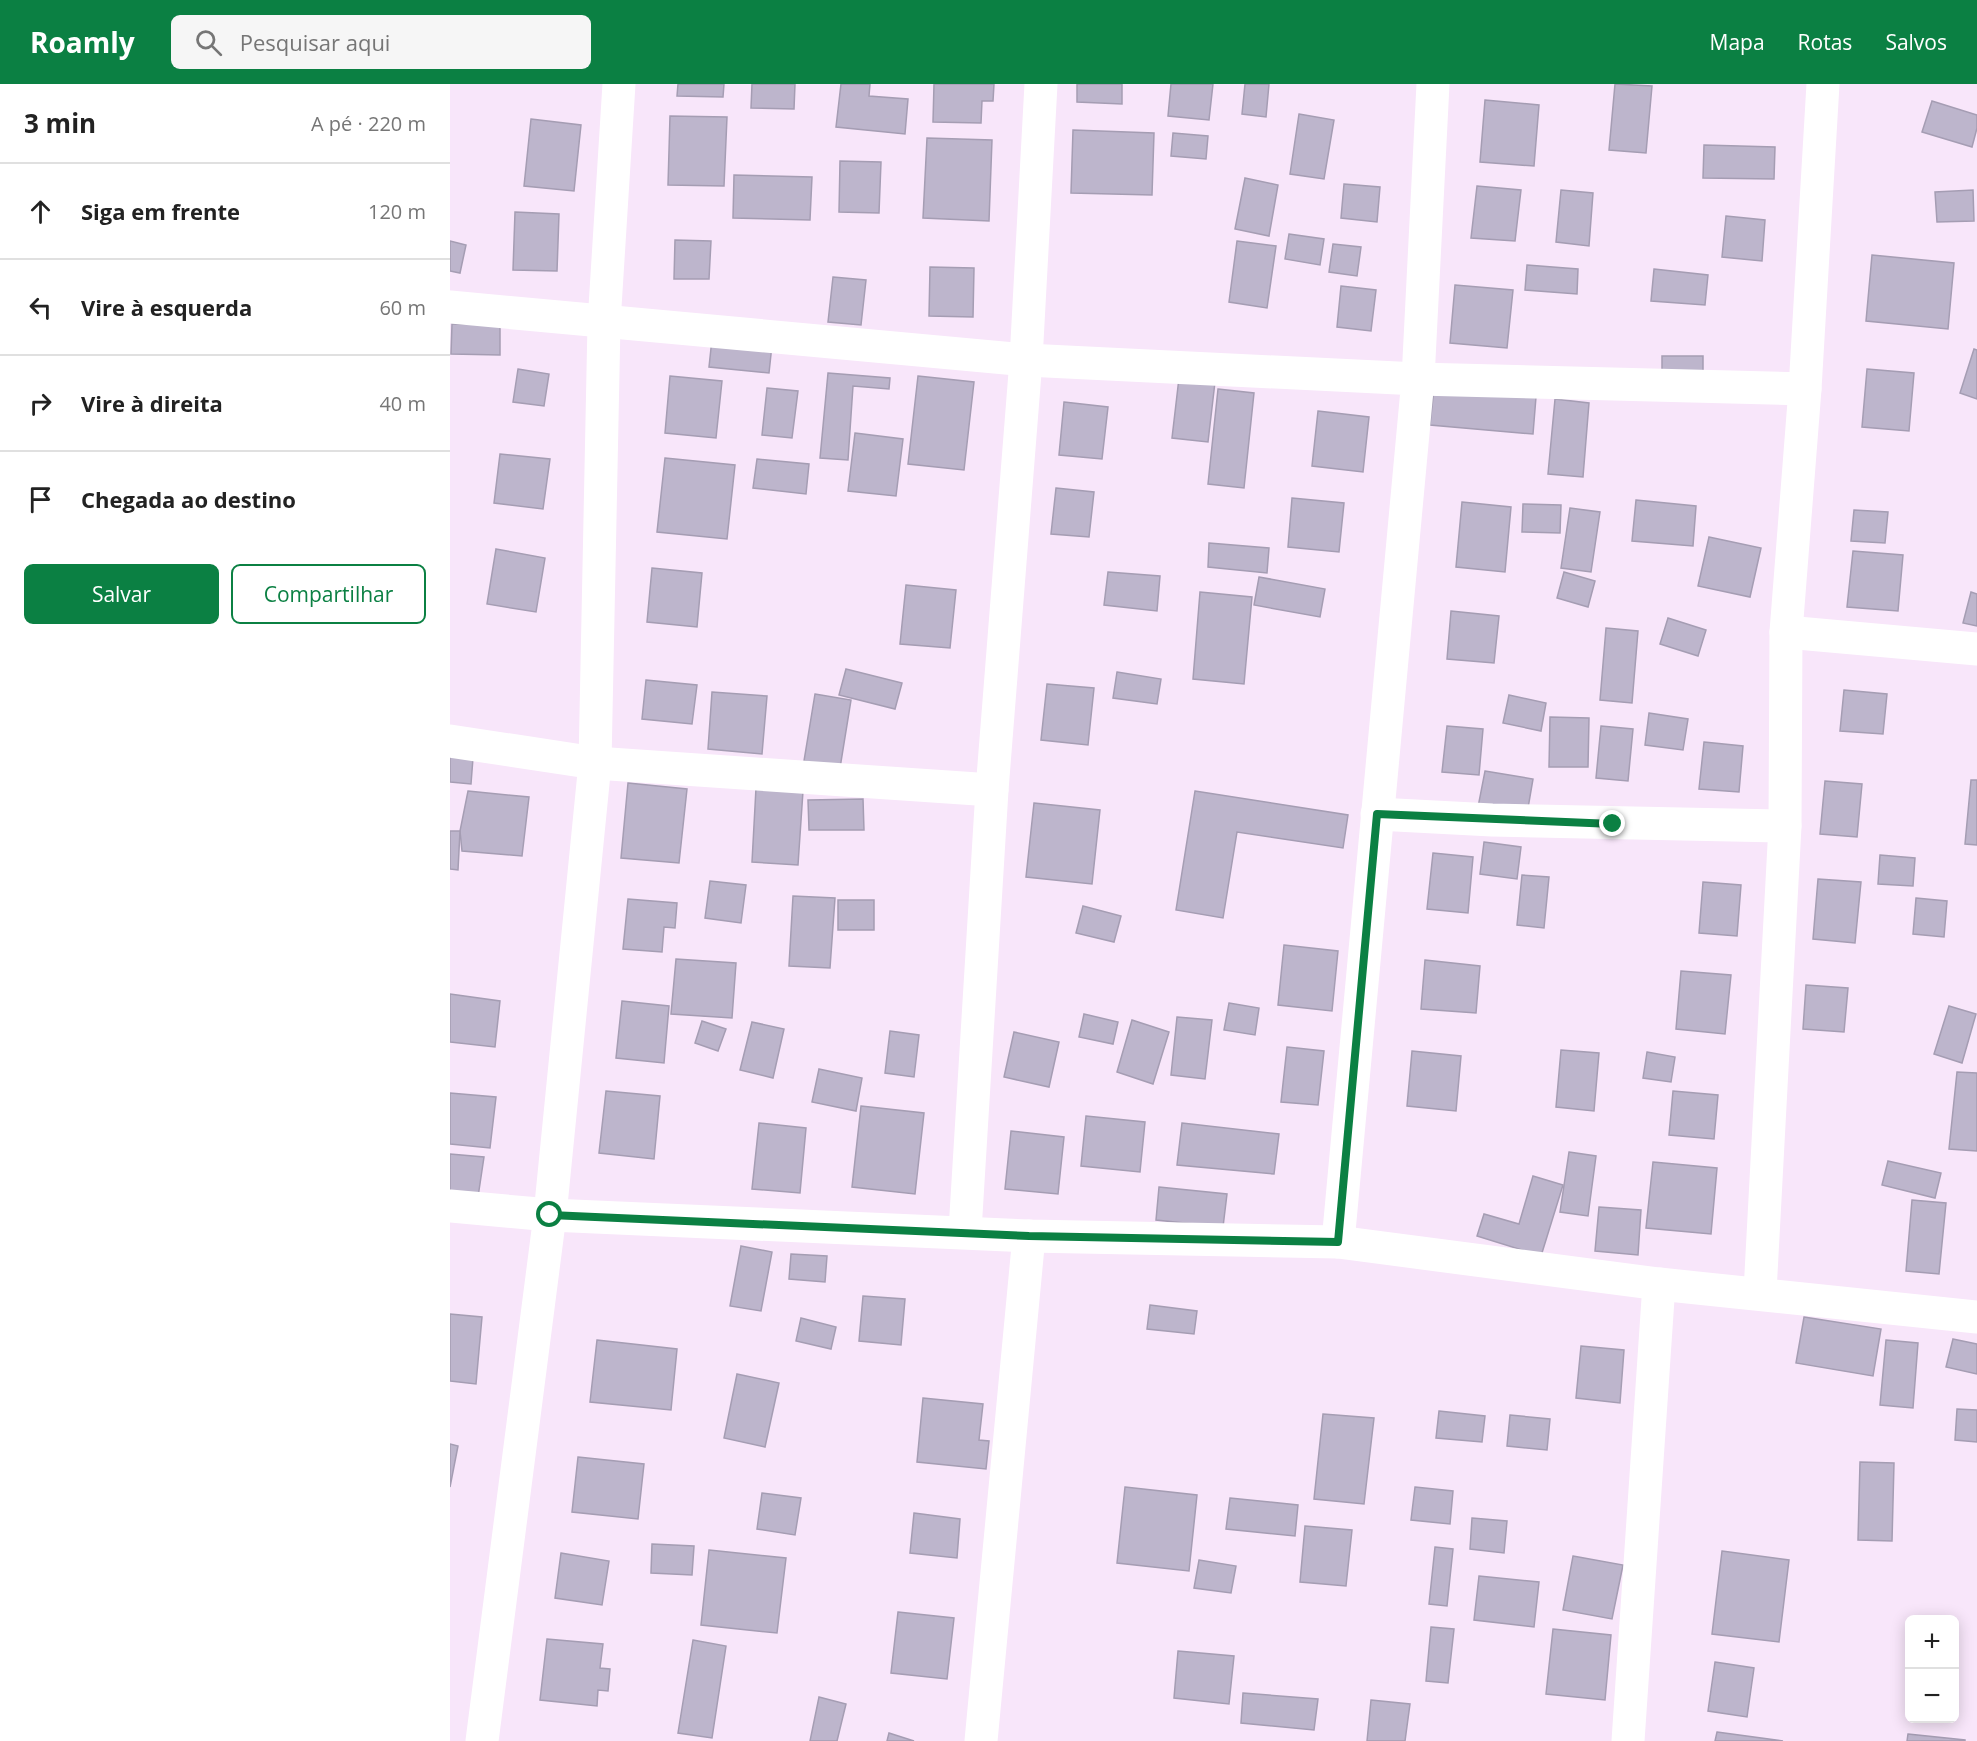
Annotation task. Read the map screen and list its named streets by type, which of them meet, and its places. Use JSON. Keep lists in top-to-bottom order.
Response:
{
  "page": {
    "header": "Roamly",
    "search": "Pesquisar aqui",
    "nav": ["Mapa", "Rotas", "Salvos"],
    "heading": ["3 min", "A pé · 220 m"],
    "list": [
      ["Siga em frente", "120 m"],
      ["Vire à esquerda", "60 m"],
      ["Vire à direita", "40 m"],
      "Chegada ao destino"
    ],
    "buttons": ["Salvar", "Compartilhar"],
    "map_buttons": ["+", "−"]
  }
}
